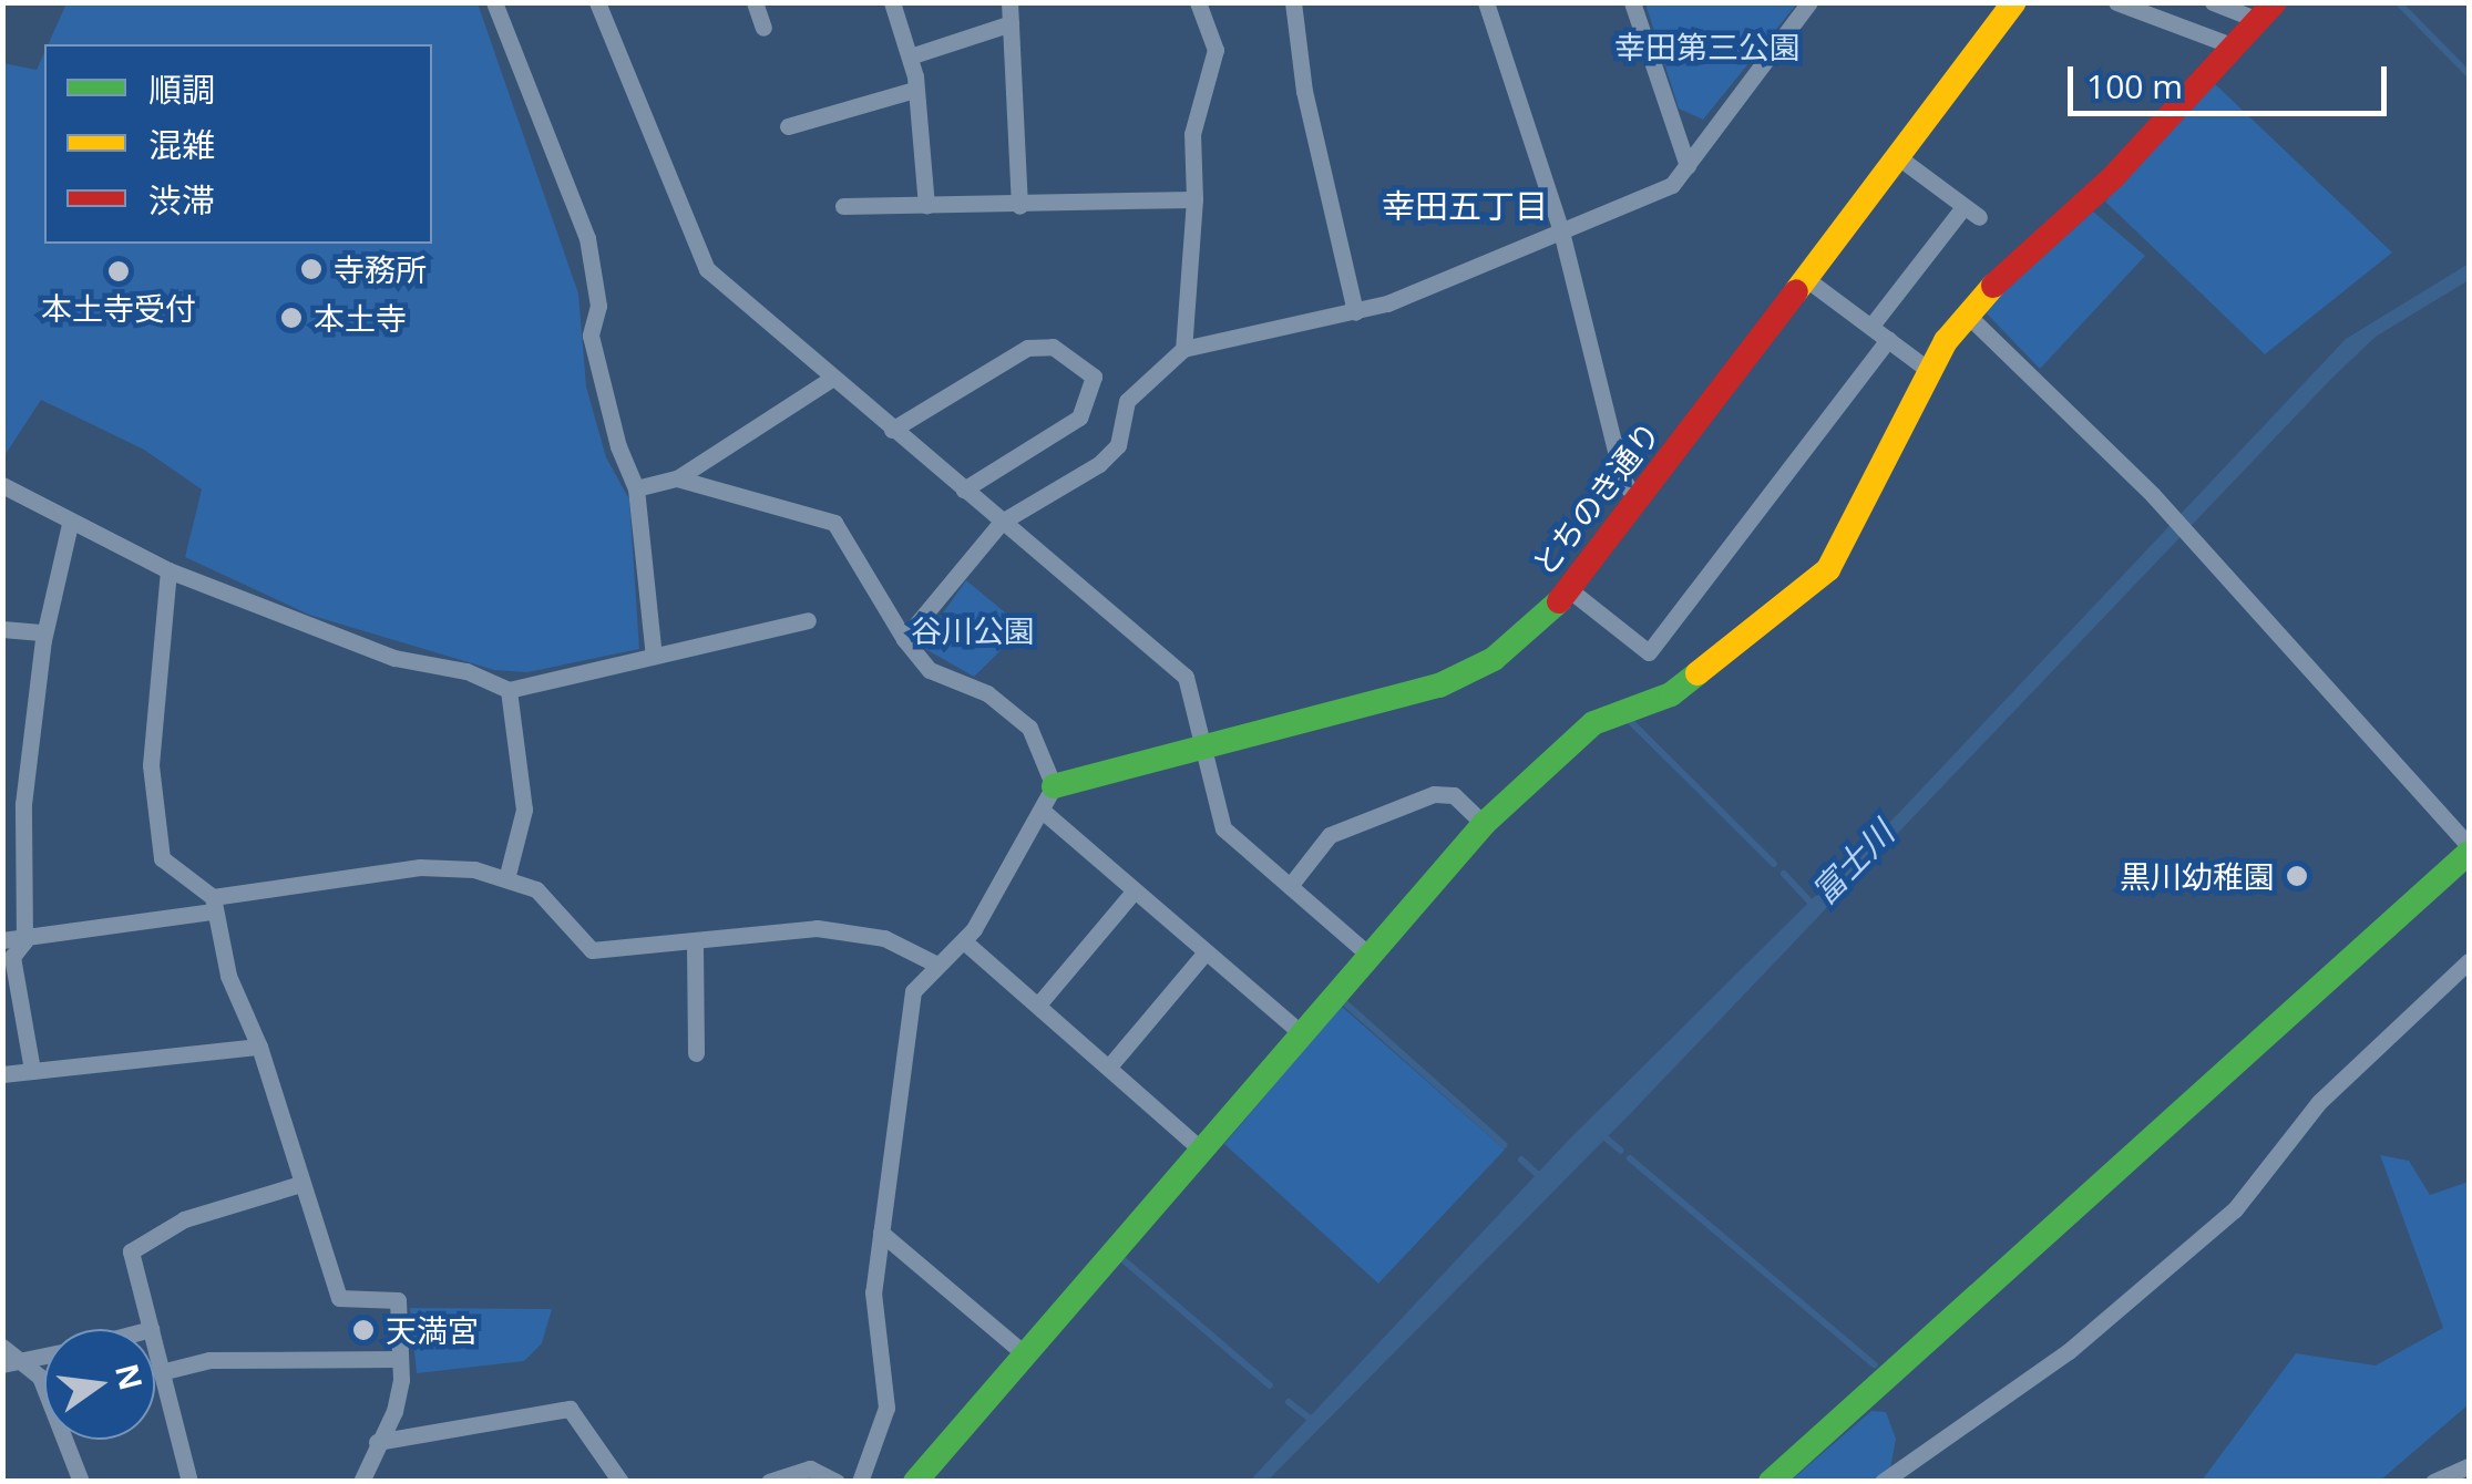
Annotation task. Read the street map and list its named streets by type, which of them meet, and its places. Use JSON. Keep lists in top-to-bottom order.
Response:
{
  "streets": {
    "street": ["とちのき通り"]
  },
  "districts": ["幸田五丁目"],
  "water": ["富士川"],
  "parks": ["幸田第三公園", "谷川公園"],
  "places": [
    "寺務所",
    "本土寺受付",
    "本土寺",
    "黒川幼稚園",
    "天満宮"
  ],
  "legend": ["順調", "混雑", "渋滞"],
  "scale_bar": "100 m",
  "north": "right"
}
